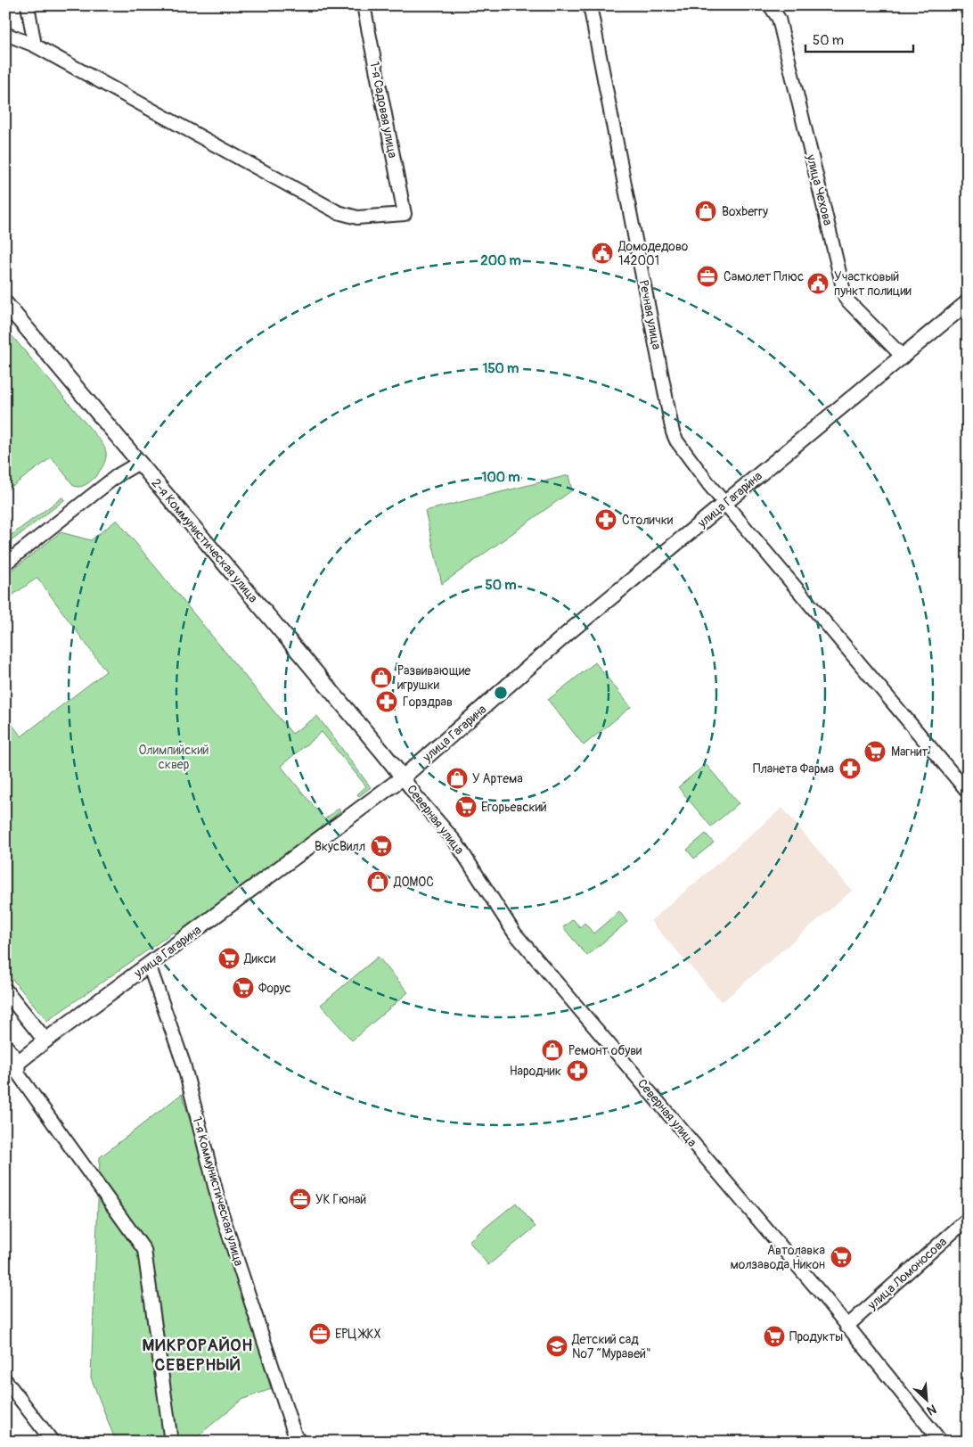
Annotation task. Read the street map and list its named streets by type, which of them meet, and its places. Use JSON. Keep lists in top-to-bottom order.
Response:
{
  "streets": {
    "street": [
      "1-я Садовая улица",
      "улица Чехова",
      "Речная улица",
      "улица Гагарина",
      "2-я Коммунистическая улица",
      "Северная улица",
      "1-я Коммунистическая улица",
      "улица Ломоносова"
    ]
  },
  "crossings": [
    ["улица Чехова", "улица Гагарина"],
    ["Речная улица", "улица Гагарина"],
    ["улица Гагарина", "2-я Коммунистическая улица"],
    ["улица Гагарина", "Северная улица"],
    ["улица Гагарина", "1-я Коммунистическая улица"],
    ["2-я Коммунистическая улица", "Северная улица"],
    ["Северная улица", "улица Ломоносова"]
  ],
  "districts": ["МИКРОРАЙОН СЕВЕРНЫЙ"],
  "parks": ["Олимпийский сквер"],
  "places": {
    "shop": [
      "Boxberry",
      "Развивающие игрушки",
      "У Артема",
      "ДОМОС",
      "Ремонт обуви"
    ],
    "public building": ["Домодедово 142001", "Участковый пункт полиции"],
    "office": ["Самолет Плюс", "УК Гюнай", "ЕРЦ ЖКХ"],
    "pharmacy": [
      "Столички",
      "Горздрав",
      "Планета Фарма",
      "Народник"
    ],
    "supermarket": [
      "Магнит",
      "Егорьевский",
      "ВкусВилл",
      "Дикси",
      "Форус",
      "Автолавка молзавода Никон",
      "Продукты"
    ],
    "school or university": ["Детский сад №7 “Муравей\""]
  },
  "scale_bar": "50 m",
  "north": "bottom right",
  "rings": [
    "200 m",
    "150 m",
    "100 m",
    "50 m"
  ]
}
